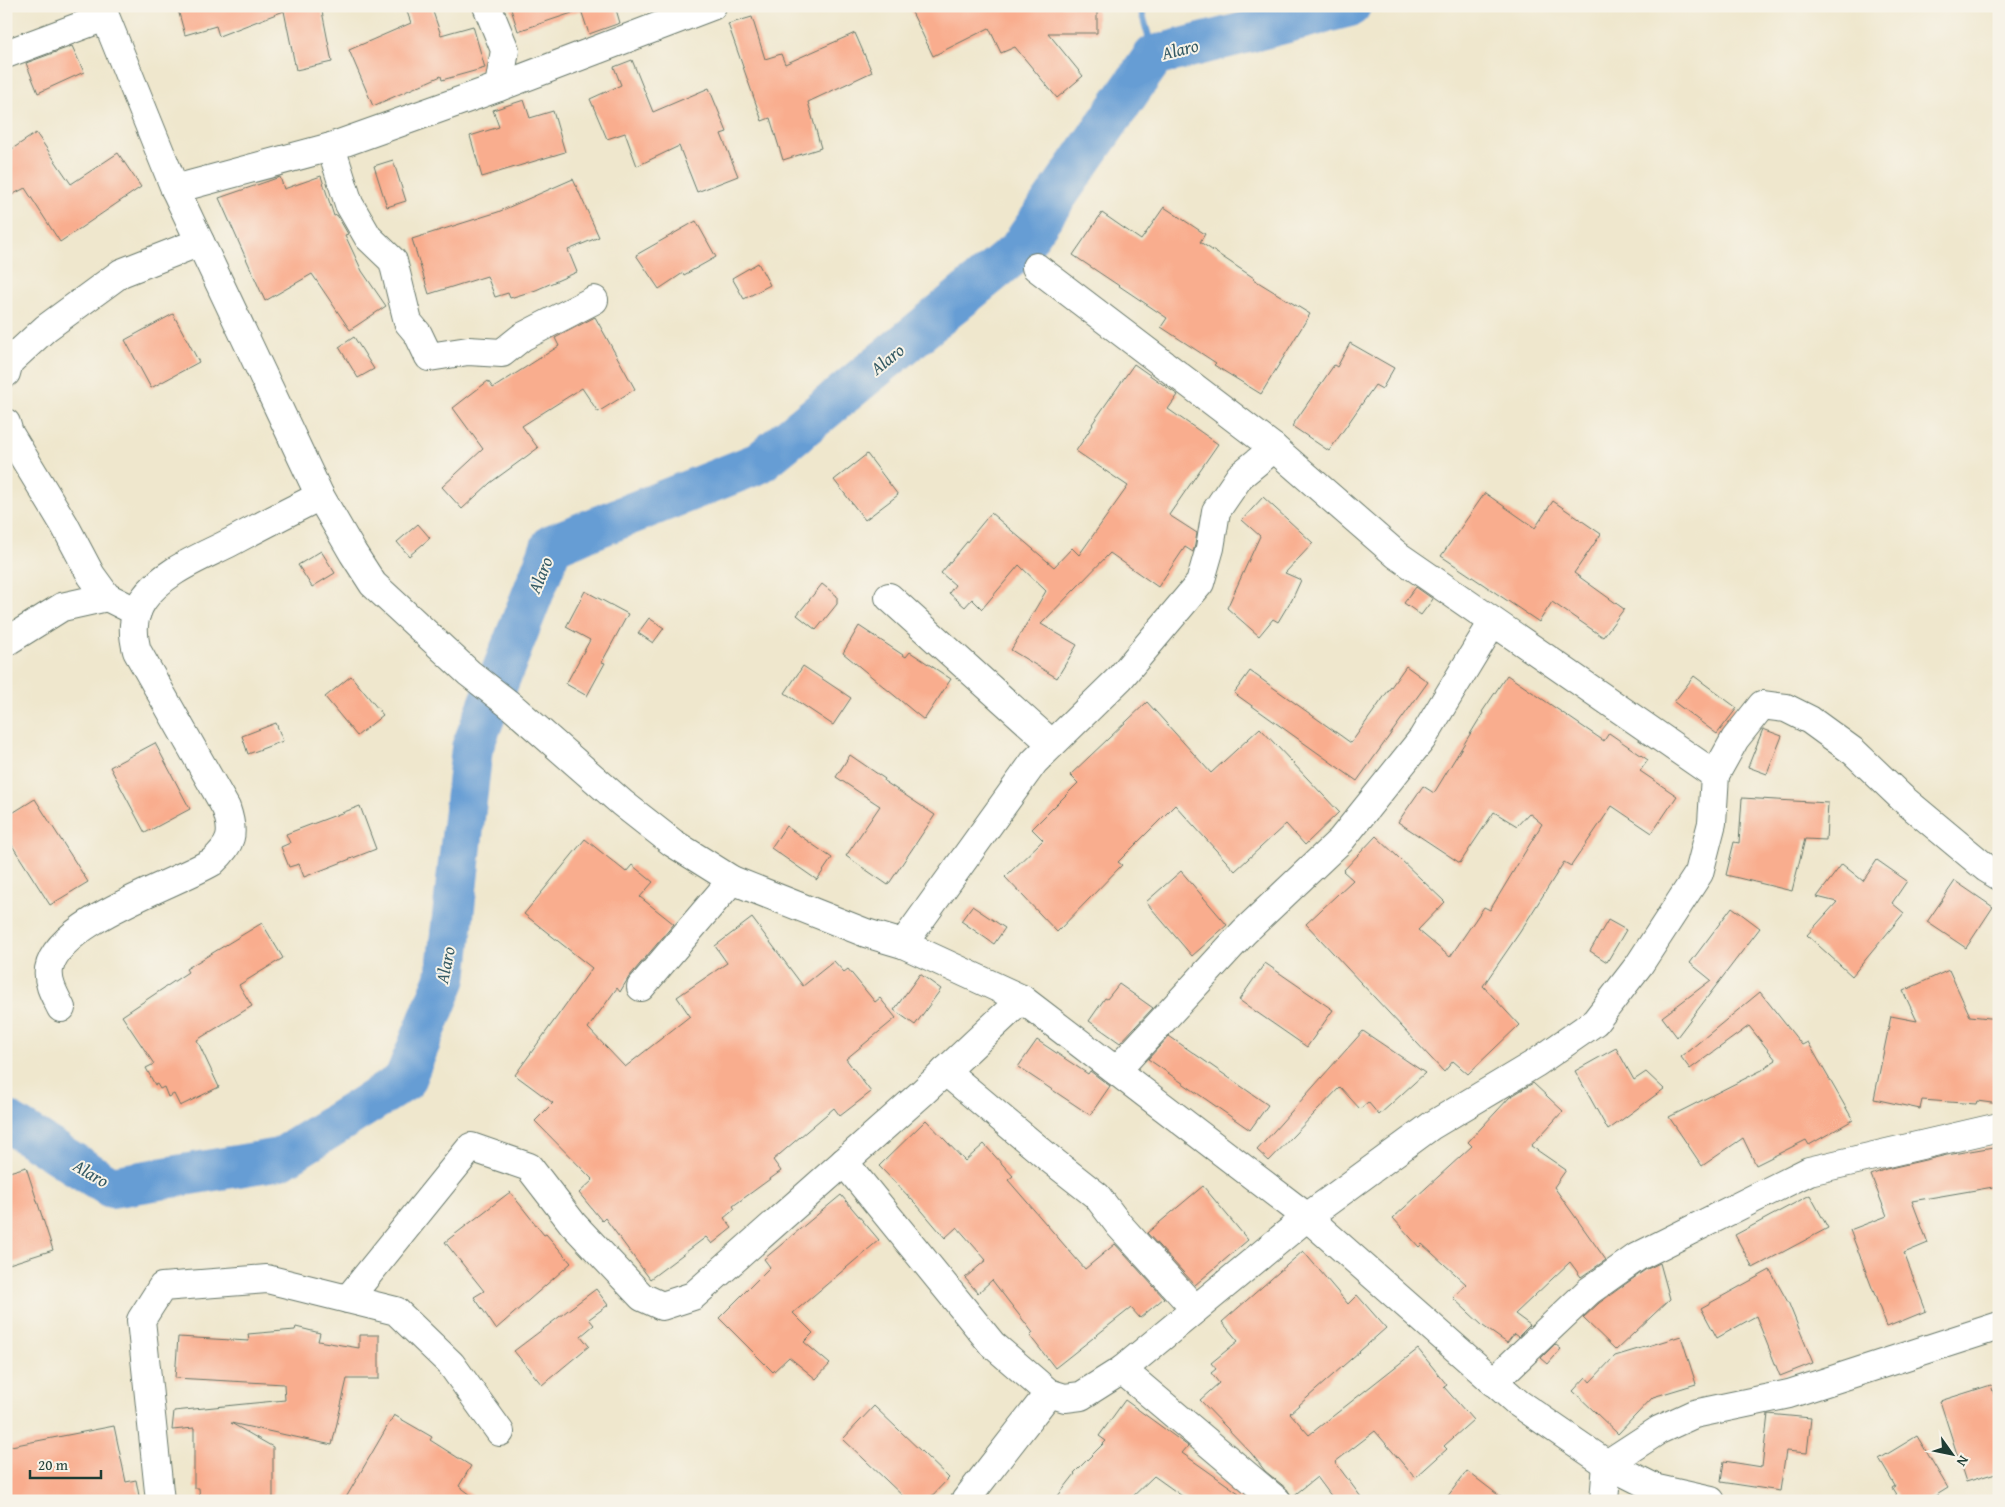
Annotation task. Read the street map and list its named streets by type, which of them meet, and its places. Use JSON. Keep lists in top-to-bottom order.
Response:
{
  "water": ["Alaro"],
  "scale_bar": "20 m",
  "north": "bottom right"
}
